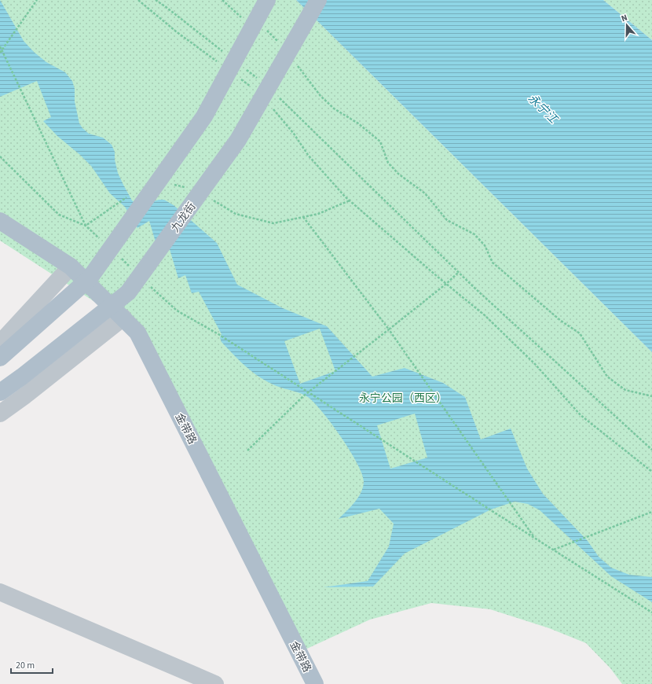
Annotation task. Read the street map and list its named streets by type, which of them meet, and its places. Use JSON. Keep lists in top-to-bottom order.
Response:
{
  "streets": {
    "main road": ["九龙街", "金带路"]
  },
  "water": ["永宁江"],
  "parks": ["永宁公园（西区）"],
  "scale_bar": "20 m",
  "north": "top"
}
